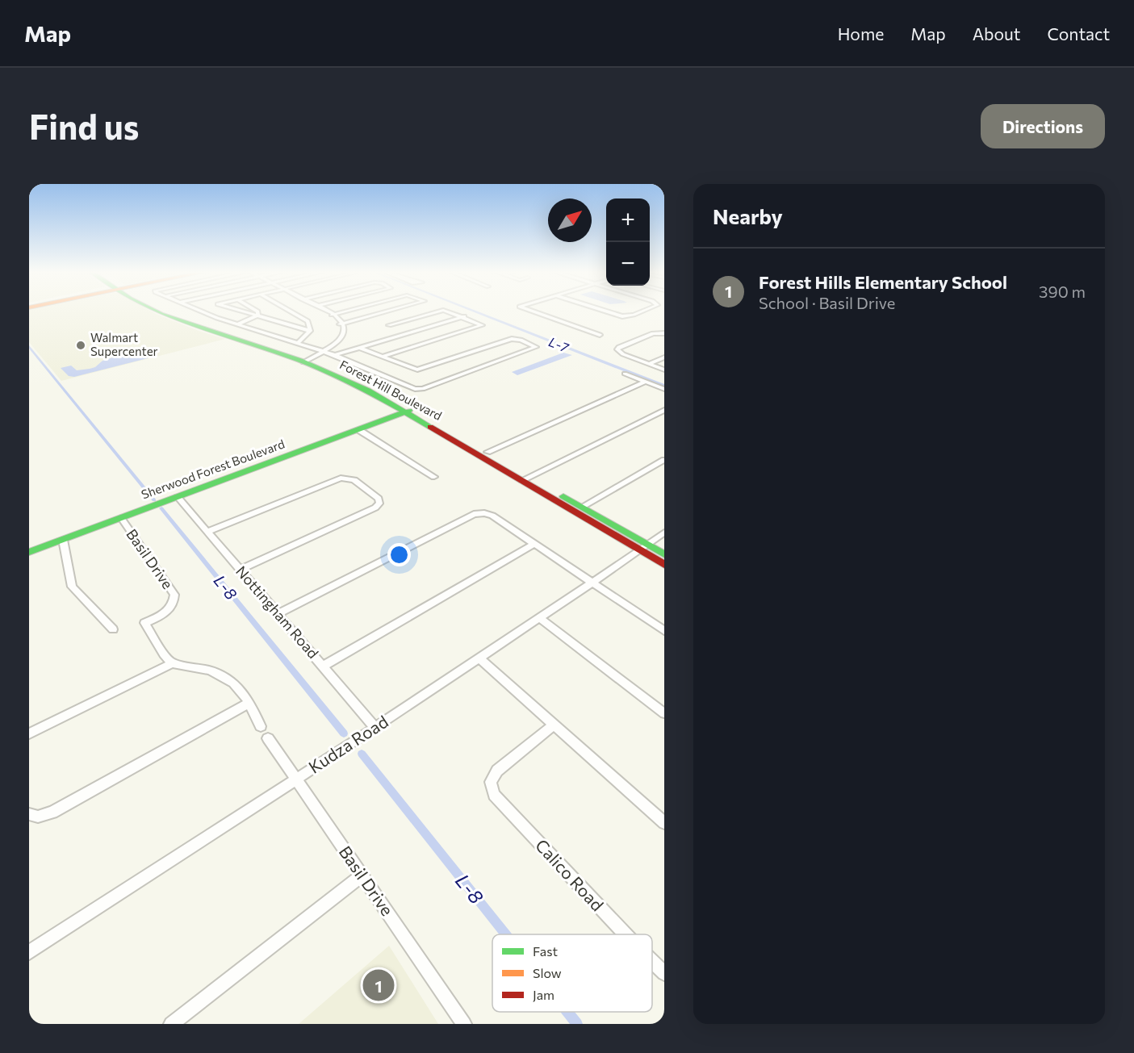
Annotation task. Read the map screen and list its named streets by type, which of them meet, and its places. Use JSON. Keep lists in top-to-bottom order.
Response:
{
  "streets": {
    "main road": ["Forest Hill Boulevard", "Sherwood Forest Boulevard"],
    "street": [
      "Basil Drive",
      "Nottingham Road",
      "Kudza Road",
      "Calico Road"
    ]
  },
  "crossings": [
    ["Forest Hill Boulevard", "Sherwood Forest Boulevard"],
    ["Forest Hill Boulevard", "Kudza Road"],
    ["Sherwood Forest Boulevard", "Basil Drive"],
    ["Sherwood Forest Boulevard", "Nottingham Road"],
    ["Basil Drive", "Kudza Road"],
    ["Nottingham Road", "Kudza Road"]
  ],
  "water": ["L-7", "L-8"],
  "places": ["Walmart Supercenter"],
  "legend": ["Fast", "Slow", "Jam"],
  "north": "top right",
  "page": {
    "header": "Map",
    "nav": [
      "Home",
      "Map",
      "About",
      "Contact"
    ],
    "buttons": "Directions",
    "title": "Find us",
    "heading": "Nearby",
    "map_buttons": ["+", "−"],
    "list": [
      {
        "mark": "1",
        "name": "Forest Hills Elementary School",
        "note": "School · Basil Drive",
        "value": "390 m"
      }
    ],
    "pins": "1"
  }
}
